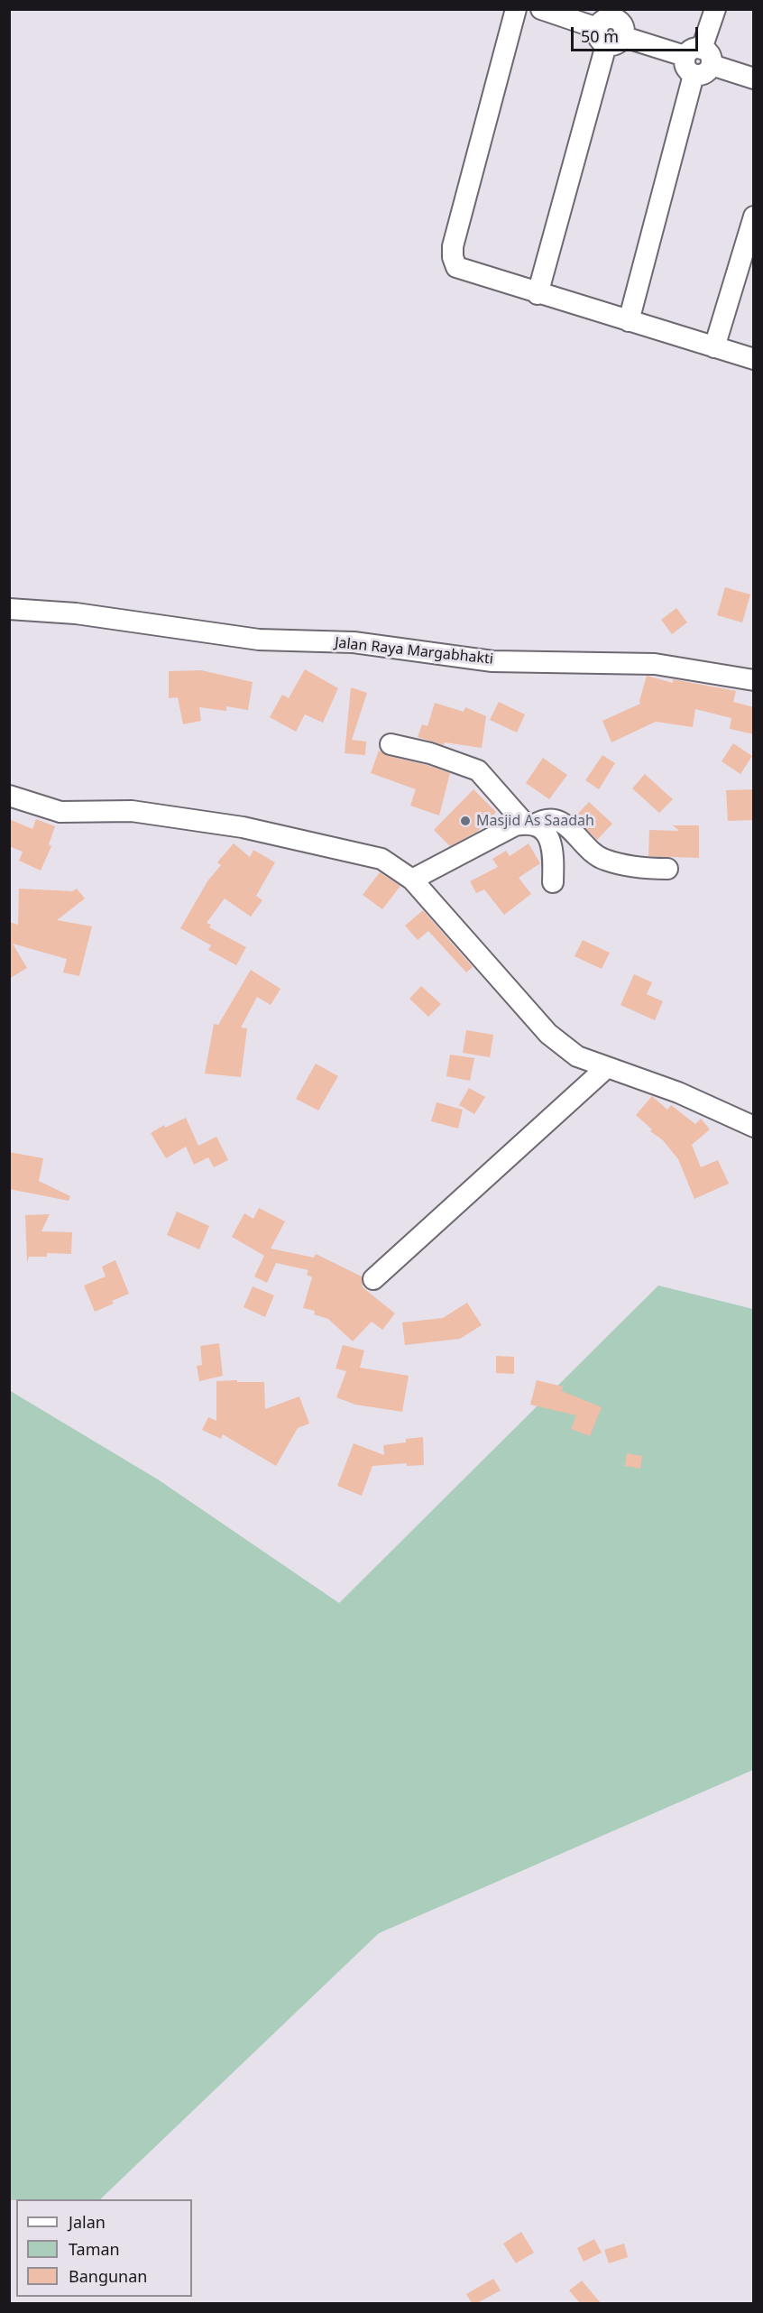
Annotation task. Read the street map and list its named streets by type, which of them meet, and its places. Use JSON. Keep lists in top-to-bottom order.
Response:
{
  "streets": {
    "street": ["Jalan Raya Margabhakti"]
  },
  "places": ["Masjid As Saadah"],
  "legend": ["Jalan", "Taman", "Bangunan"],
  "scale_bar": "50 m"
}
